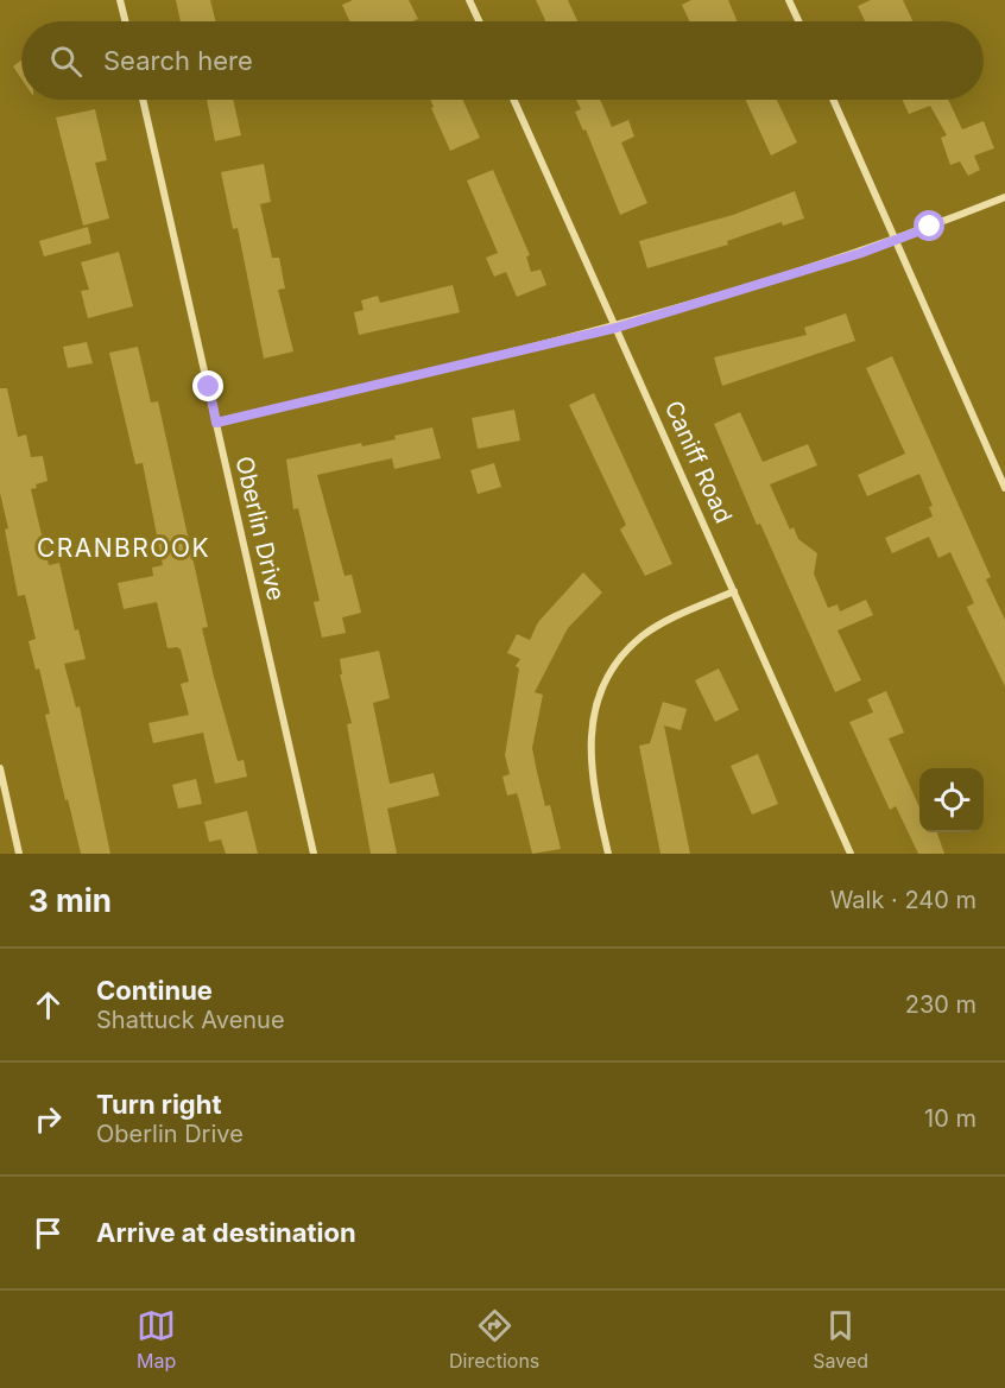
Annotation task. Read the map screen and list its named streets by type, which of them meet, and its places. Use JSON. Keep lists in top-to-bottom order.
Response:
{
  "streets": {
    "street": ["Caniff Road", "Oberlin Drive"]
  },
  "districts": ["CRANBROOK"],
  "page": {
    "search": "Search here",
    "heading": ["3 min", "Walk · 240 m"],
    "list": [
      ["Continue", "Shattuck Avenue", "230 m"],
      ["Turn right", "Oberlin Drive", "10 m"],
      "Arrive at destination"
    ],
    "nav": ["Map", "Directions", "Saved"]
  }
}
